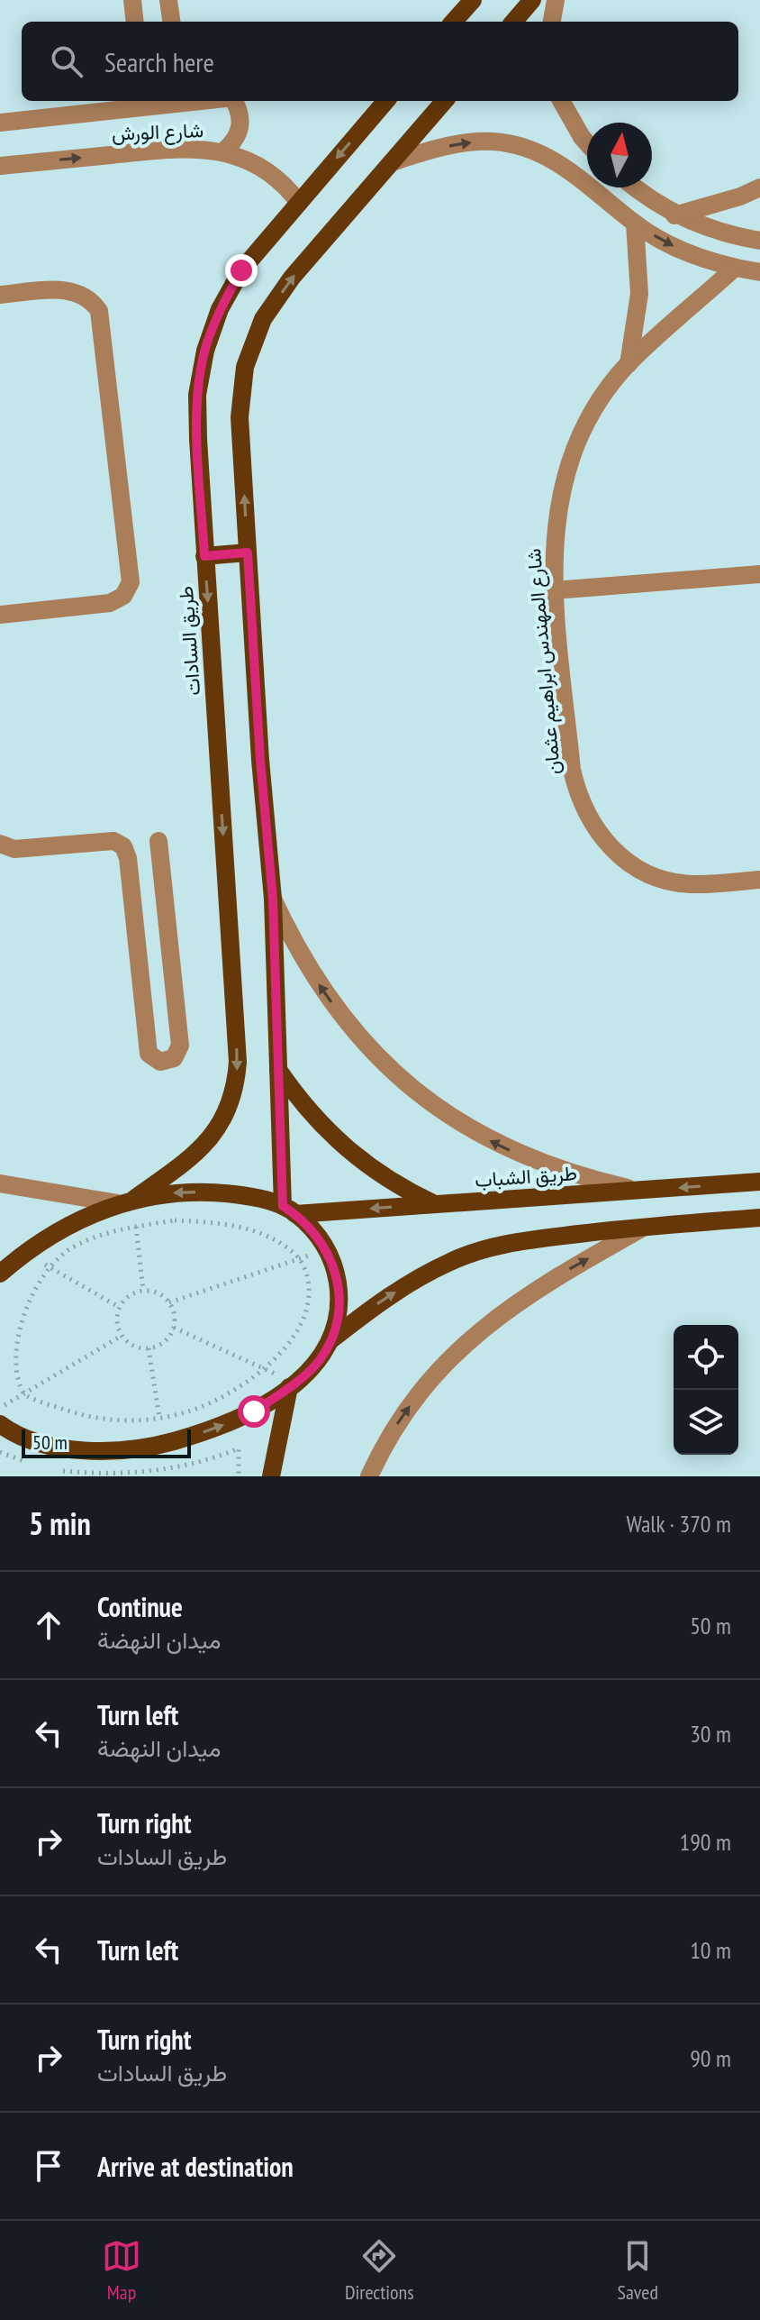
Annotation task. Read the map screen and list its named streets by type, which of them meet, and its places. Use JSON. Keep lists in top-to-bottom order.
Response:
{
  "streets": {
    "main road": ["طريق السادات", "طريق الشباب"],
    "street": ["شارع الورش", "شارع المهندس ابراهيم عثمان"]
  },
  "crossings": [
    ["شارع الورش", "طريق السادات"]
  ],
  "scale_bar": "50 m",
  "north": "top",
  "page": {
    "search": "Search here",
    "scale": "50 m",
    "heading": ["5 min", "Walk · 370 m"],
    "list": [
      ["Continue", "ميدان النهضة", "50 m"],
      ["Turn left", "ميدان النهضة", "30 m"],
      ["Turn right", "طريق السادات", "190 m"],
      ["Turn left", "10 m"],
      ["Turn right", "طريق السادات", "90 m"],
      "Arrive at destination"
    ],
    "nav": ["Map", "Directions", "Saved"]
  }
}
